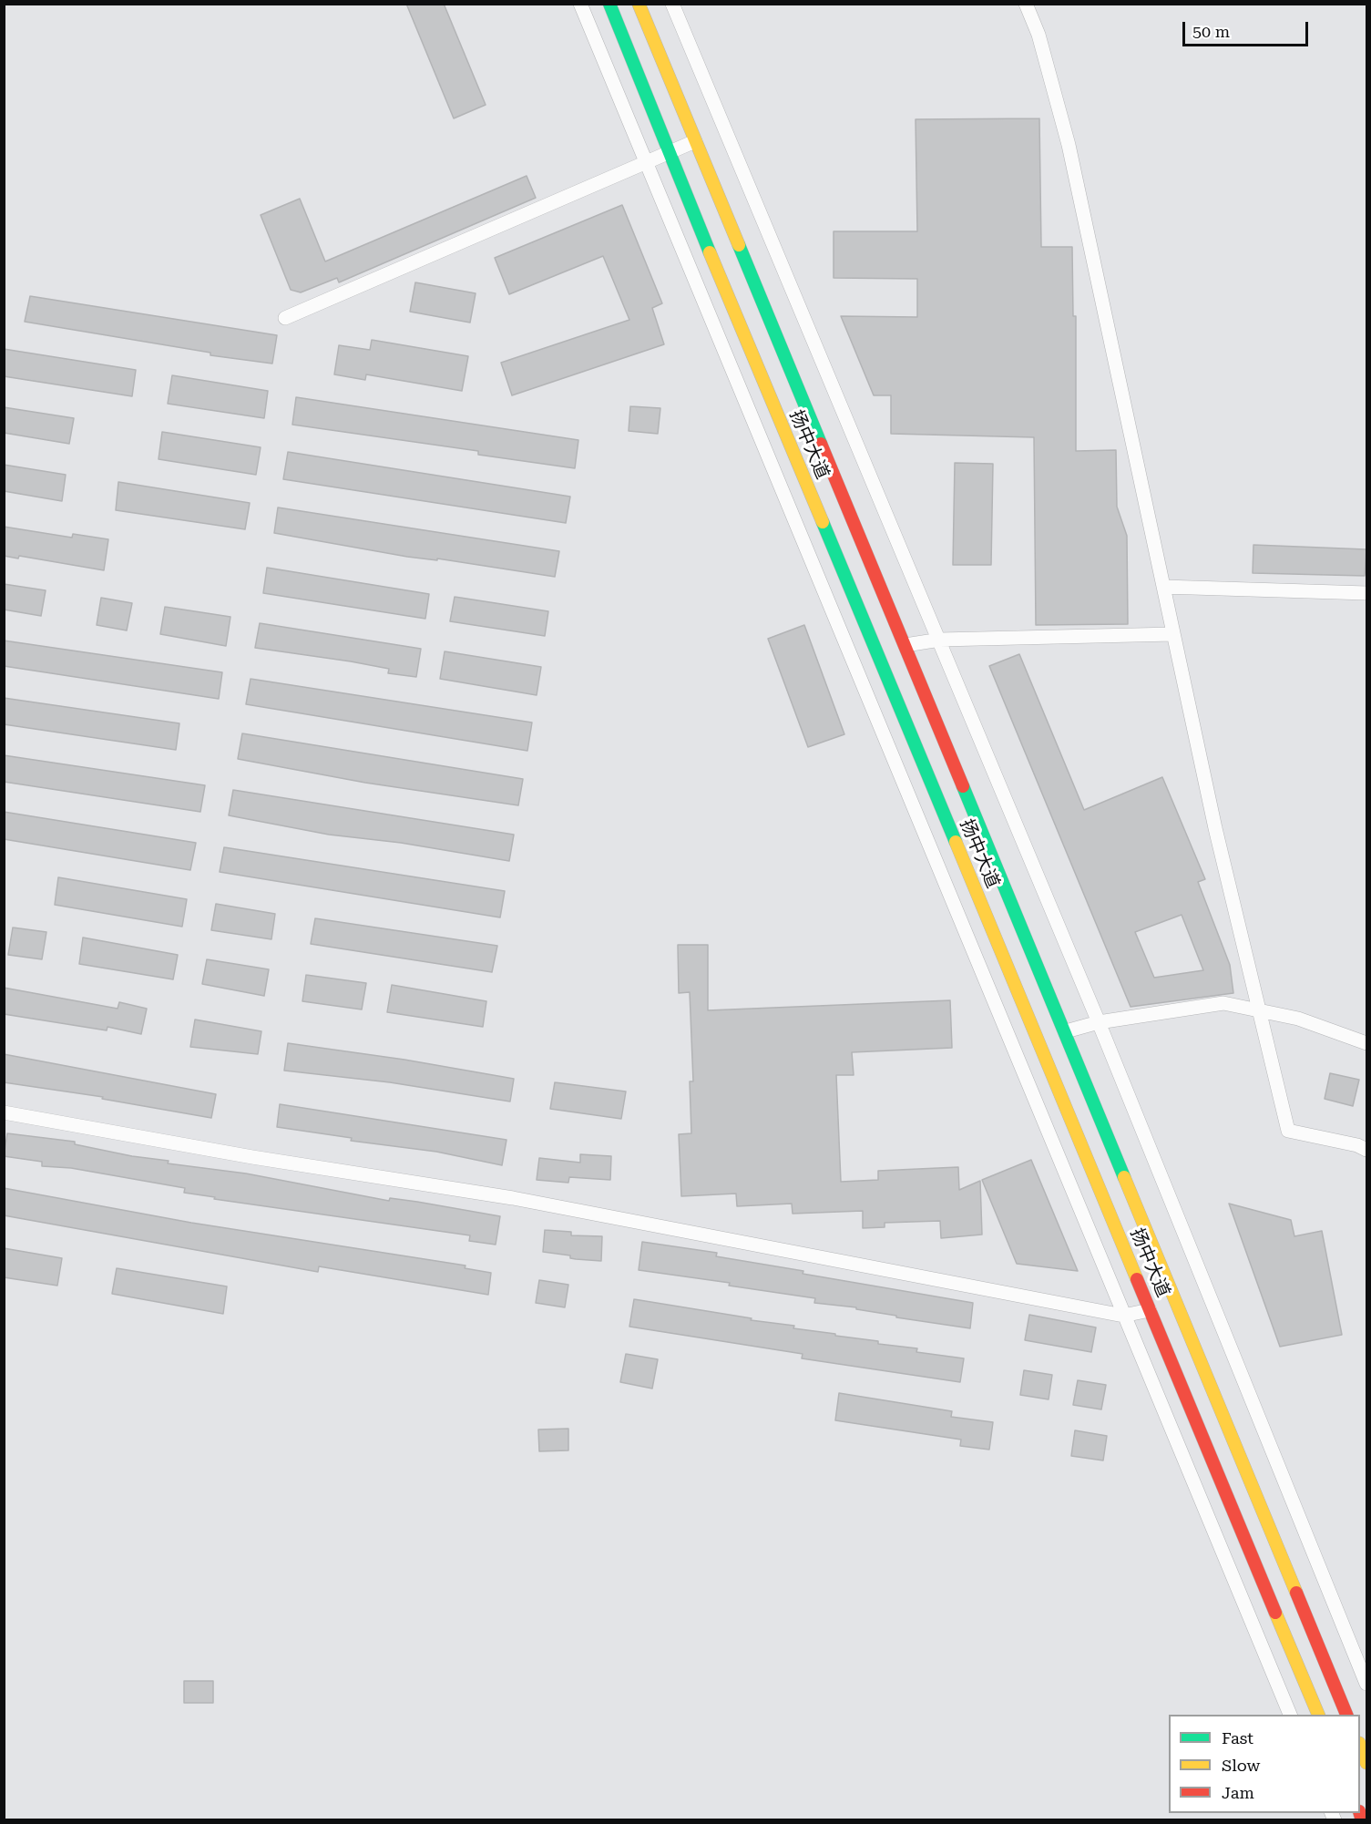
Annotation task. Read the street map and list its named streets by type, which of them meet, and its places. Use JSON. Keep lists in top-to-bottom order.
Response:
{
  "streets": {
    "main road": ["扬中大道"]
  },
  "legend": ["Fast", "Slow", "Jam"],
  "scale_bar": "50 m"
}
